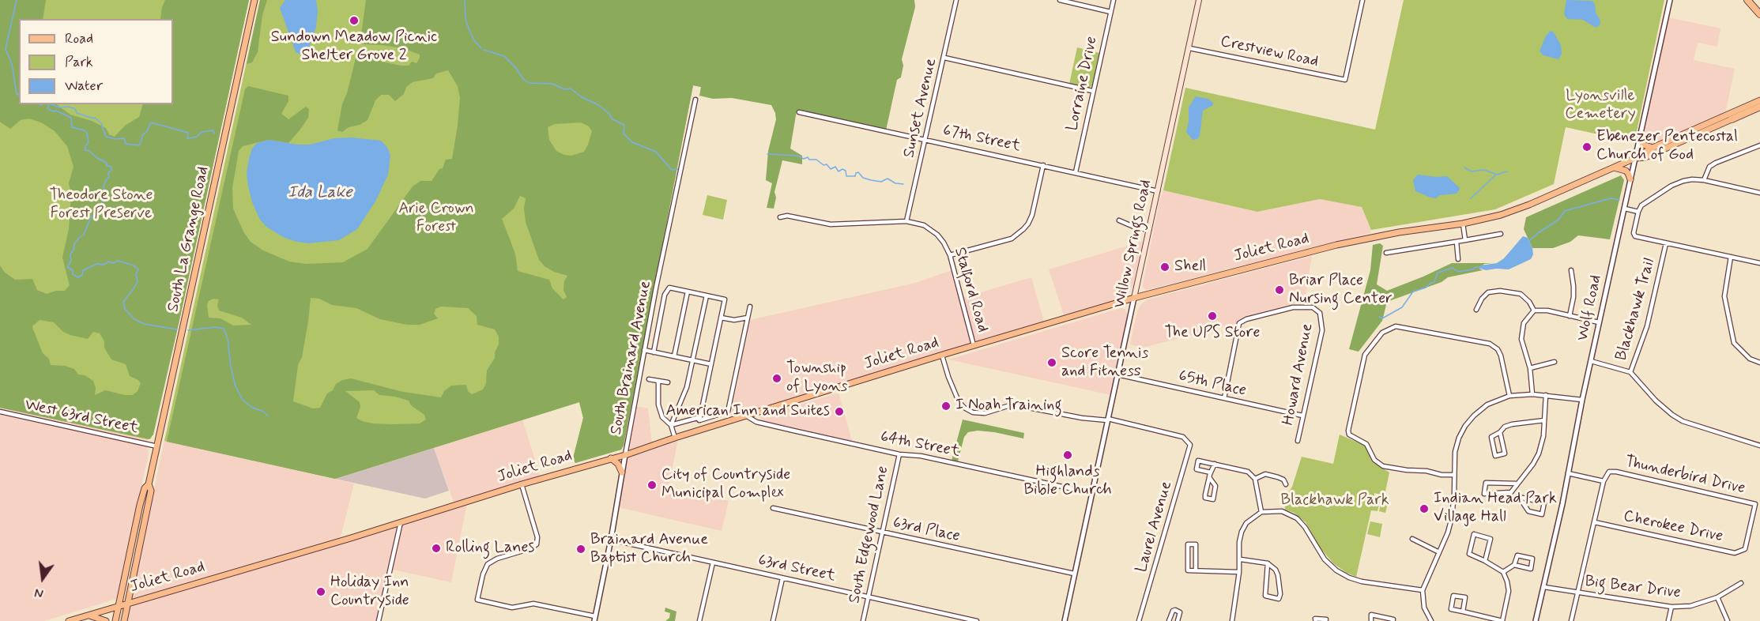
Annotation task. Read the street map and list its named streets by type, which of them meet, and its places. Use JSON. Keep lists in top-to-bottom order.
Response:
{
  "streets": {
    "highway": ["Joliet Road"],
    "main road": ["South La Grange Road", "Willow Springs Road"],
    "street": [
      "Crestview Road",
      "Lorraine Drive",
      "Sunset Avenue",
      "67th Street",
      "Stalford Road",
      "Wolf Road",
      "Blackhawk Trail",
      "South Brainard Avenue",
      "Howard Avenue",
      "65th Place",
      "West 63rd Street",
      "64th Street",
      "Thunderbird Drive",
      "Laurel Avenue",
      "Cherokee Drive",
      "63rd Place",
      "South Edgewood Lane",
      "63rd Street",
      "Big Bear Drive"
    ]
  },
  "crossings": [
    ["Crestview Road", "Willow Springs Road"],
    ["Lorraine Drive", "67th Street"],
    ["Sunset Avenue", "67th Street"],
    ["Sunset Avenue", "Stalford Road"],
    ["67th Street", "Willow Springs Road"],
    ["South La Grange Road", "Joliet Road"],
    ["South La Grange Road", "West 63rd Street"],
    ["Willow Springs Road", "Joliet Road"],
    ["Willow Springs Road", "65th Place"],
    ["Willow Springs Road", "64th Street"],
    ["Willow Springs Road", "Laurel Avenue"],
    ["Willow Springs Road", "63rd Place"],
    ["Joliet Road", "Stalford Road"],
    ["Joliet Road", "Wolf Road"],
    ["Joliet Road", "South Brainard Avenue"],
    ["Joliet Road", "64th Street"],
    ["Wolf Road", "Thunderbird Drive"],
    ["Wolf Road", "Big Bear Drive"],
    ["South Brainard Avenue", "63rd Street"],
    ["Howard Avenue", "65th Place"],
    ["64th Street", "South Edgewood Lane"],
    ["Thunderbird Drive", "Cherokee Drive"],
    ["63rd Place", "South Edgewood Lane"],
    ["South Edgewood Lane", "63rd Street"]
  ],
  "water": ["Ida Lake"],
  "parks": [
    "Lyonsville Cemetery",
    "Theodore Stone Forest Preserve",
    "Arie Crown Forest",
    "Blackhawk Park"
  ],
  "places": [
    "Sundown Meadow Picnic Shelter Grove 2",
    "Ebenezer Pentecostal Church of God",
    "Shell",
    "Briar Place Nursing Center",
    "The UPS Store",
    "Score Tennis and Fitness",
    "Township of Lyons",
    "I Noah Training",
    "American Inn and Suites",
    "Highlands Bible Church",
    "City of Countryside Municipal Complex",
    "Indian Head Park Village Hall",
    "Rolling Lanes",
    "Brainard Avenue Baptist Church",
    "Holiday Inn Countryside"
  ],
  "legend": ["Road", "Park", "Water"],
  "north": "bottom"
}
